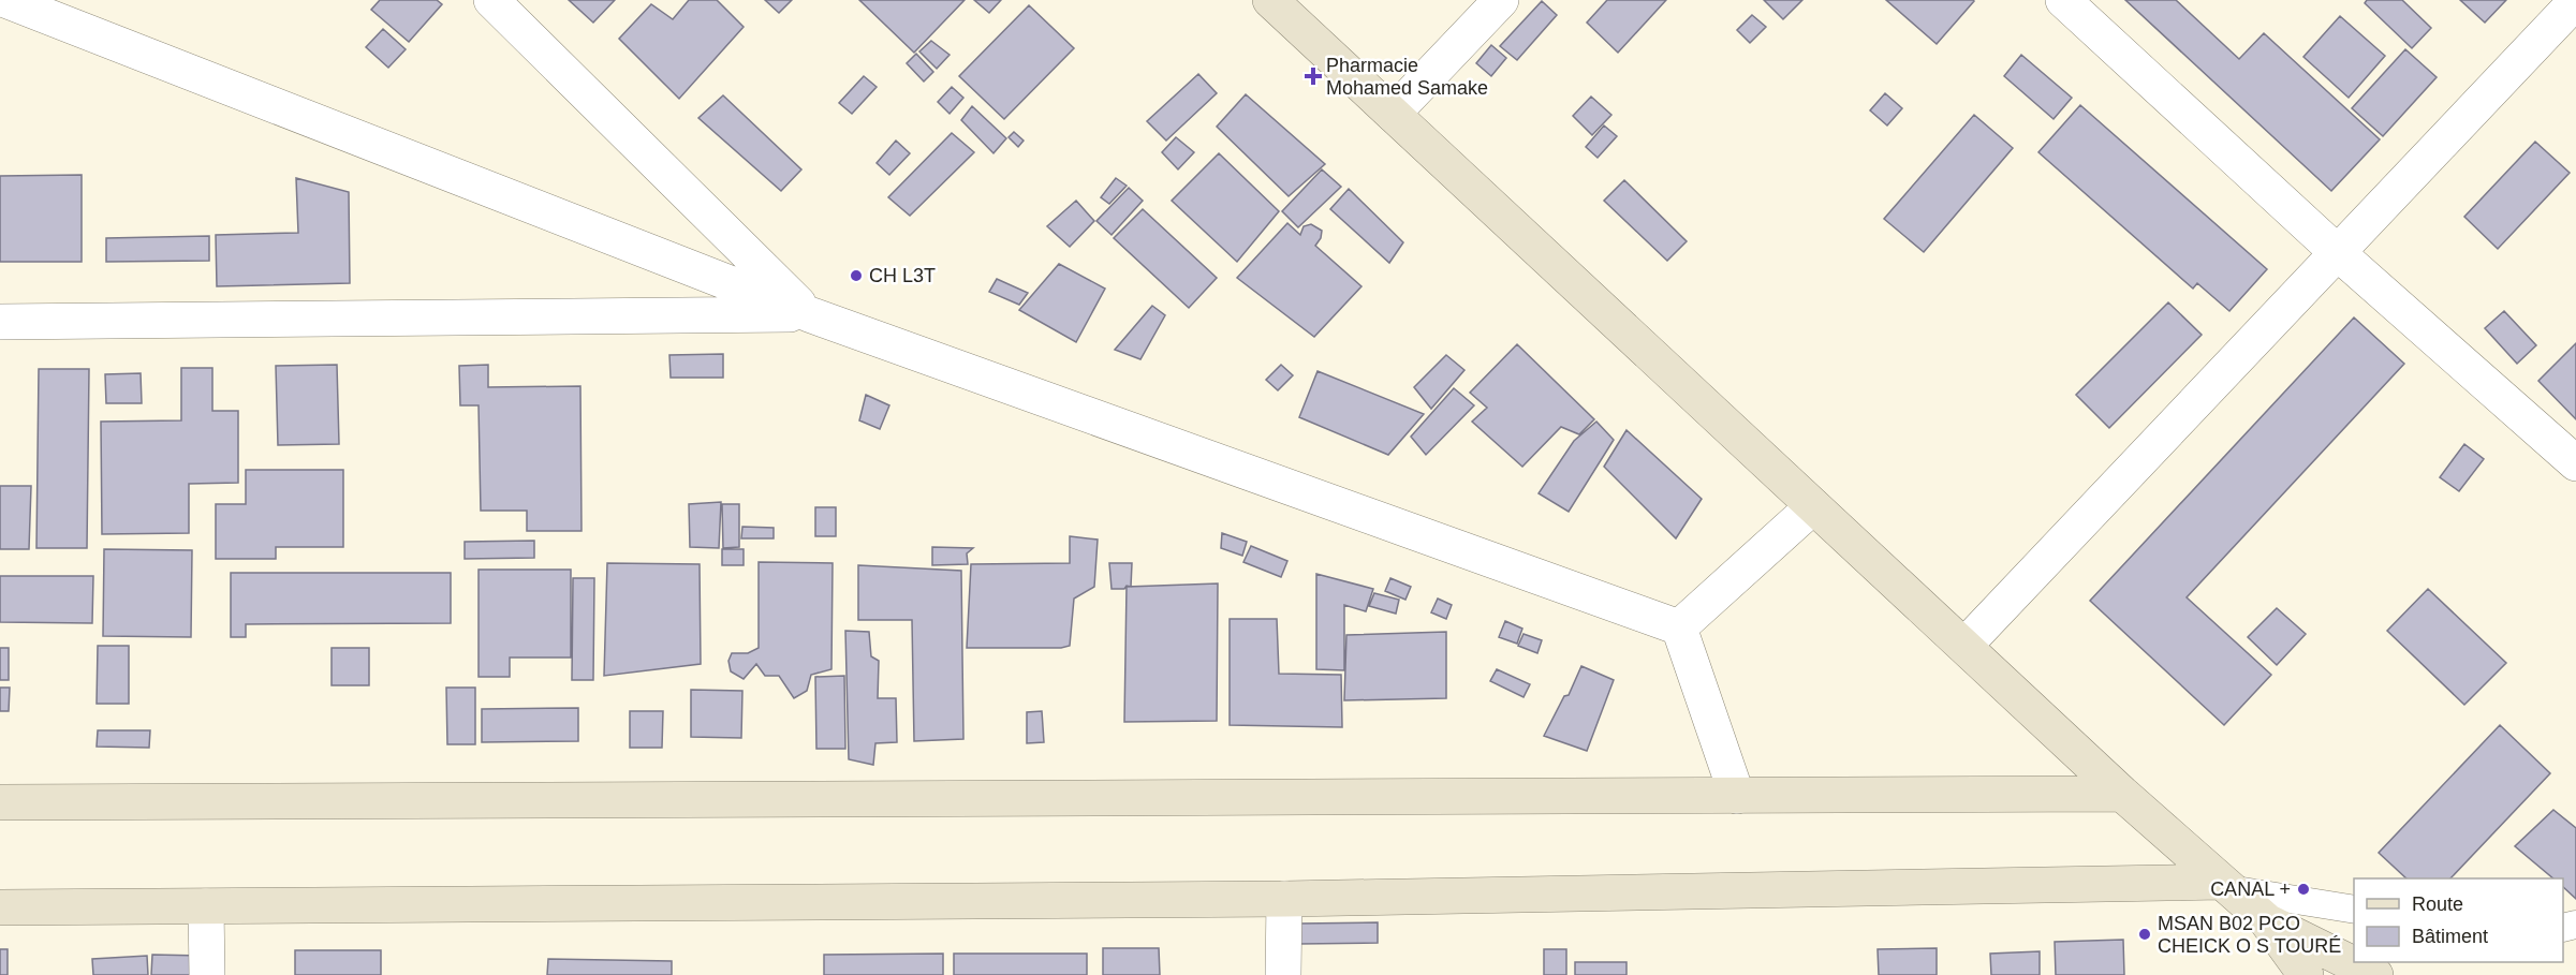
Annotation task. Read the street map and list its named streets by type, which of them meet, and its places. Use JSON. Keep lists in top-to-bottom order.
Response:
{
  "places": {
    "health": ["Pharmacie Mohamed Samake"],
    "other": ["CH L3T", "CANAL +", "MSAN B02 PCO CHEICK O S TOURÉ"]
  },
  "legend": ["Route", "Bâtiment"]
}
